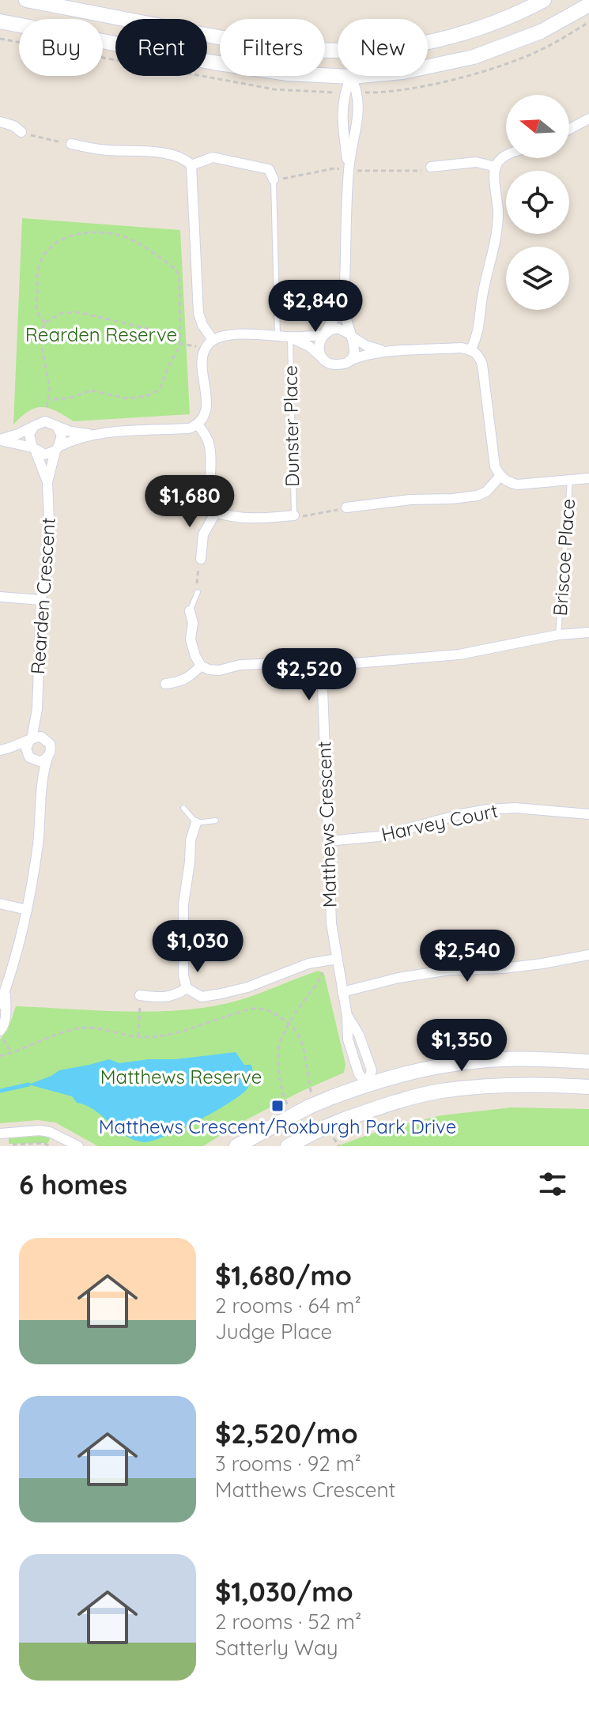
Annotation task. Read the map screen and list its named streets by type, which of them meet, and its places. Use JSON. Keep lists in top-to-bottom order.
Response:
{
  "streets": {
    "street": ["Rearden Crescent", "Harvey Court", "Matthews Crescent"],
    "lane": ["Dunster Place", "Briscoe Place"]
  },
  "crossings": [
    ["Harvey Court", "Matthews Crescent"]
  ],
  "parks": ["Rearden Reserve", "Matthews Reserve"],
  "places": {
    "transit": ["Matthews Crescent/Roxburgh Park Drive"]
  },
  "north": "left",
  "page": {
    "chip": [
      "Buy",
      "Rent",
      "Filters",
      "New"
    ],
    "price": [
      "$2,840",
      "$1,680",
      "$2,520",
      "$1,030",
      "$2,540",
      "$1,350"
    ],
    "heading": "6 homes",
    "list": [
      {
        "name": "$1,680/mo",
        "note": "2 rooms · 64 m² · Judge Place"
      },
      {
        "name": "$2,520/mo",
        "note": "3 rooms · 92 m² · Matthews Crescent"
      },
      {
        "name": "$1,030/mo",
        "note": "2 rooms · 52 m² · Satterly Way"
      }
    ]
  }
}
